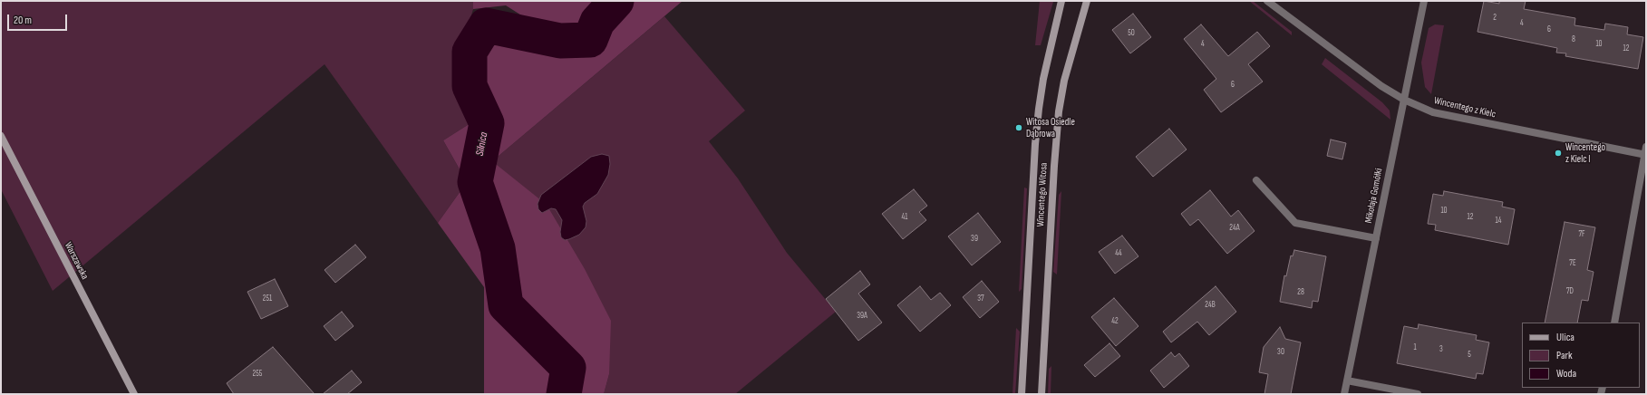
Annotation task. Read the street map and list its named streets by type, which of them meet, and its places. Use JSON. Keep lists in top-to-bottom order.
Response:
{
  "streets": {
    "main road": ["Wincentego Witosa", "Warszawska"],
    "street": ["Wincentego z Kielc", "Mikołaja Gomółki"]
  },
  "crossings": [
    ["Wincentego z Kielc", "Mikołaja Gomółki"]
  ],
  "water": ["Silnica"],
  "places": ["Witosa Osiedle Dąbrowa", "Wincentego z Kielc I"],
  "house_numbers": [
    "2",
    "4",
    "6",
    "50",
    "8",
    "4",
    "10",
    "12",
    "6",
    "10",
    "41",
    "12",
    "14",
    "24A",
    "7F",
    "39",
    "44",
    "7E",
    "7D",
    "28",
    "251",
    "37",
    "24B",
    "39A",
    "42",
    "1",
    "3",
    "30",
    "5",
    "255"
  ],
  "legend": ["Ulica", "Park", "Woda"],
  "scale_bar": "20 m"
}
